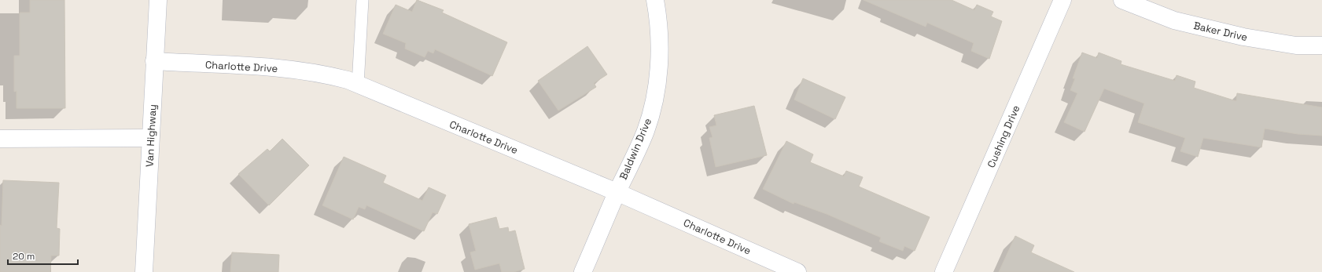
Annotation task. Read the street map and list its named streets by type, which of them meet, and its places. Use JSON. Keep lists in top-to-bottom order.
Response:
{
  "streets": {
    "street": [
      "Baker Drive",
      "Charlotte Drive",
      "Van Highway",
      "Cushing Drive",
      "Baldwin Drive"
    ]
  },
  "crossings": [
    ["Charlotte Drive", "Van Highway"],
    ["Charlotte Drive", "Baldwin Drive"]
  ],
  "scale_bar": "20 m"
}
